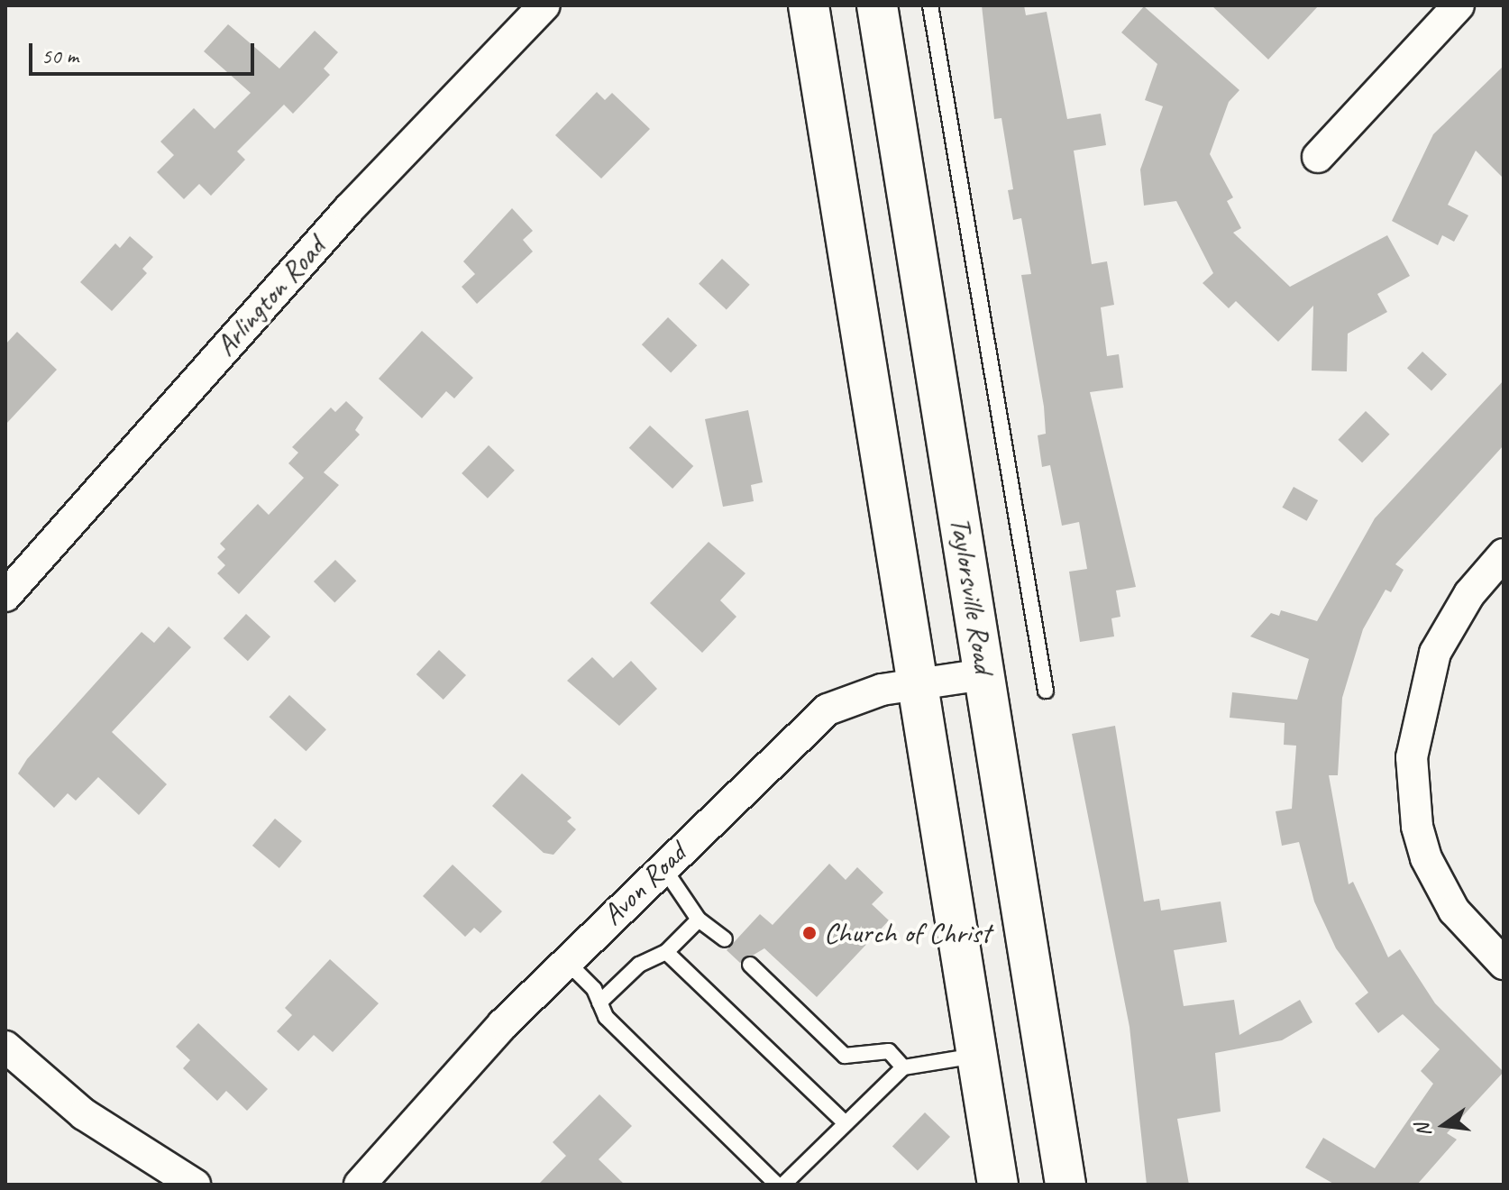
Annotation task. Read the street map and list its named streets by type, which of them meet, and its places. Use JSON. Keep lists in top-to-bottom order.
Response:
{
  "streets": {
    "main road": ["Taylorsville Road"],
    "street": ["Arlington Road", "Avon Road"]
  },
  "crossings": [
    ["Taylorsville Road", "Avon Road"]
  ],
  "places": ["Church of Christ"],
  "scale_bar": "50 m",
  "north": "left"
}
